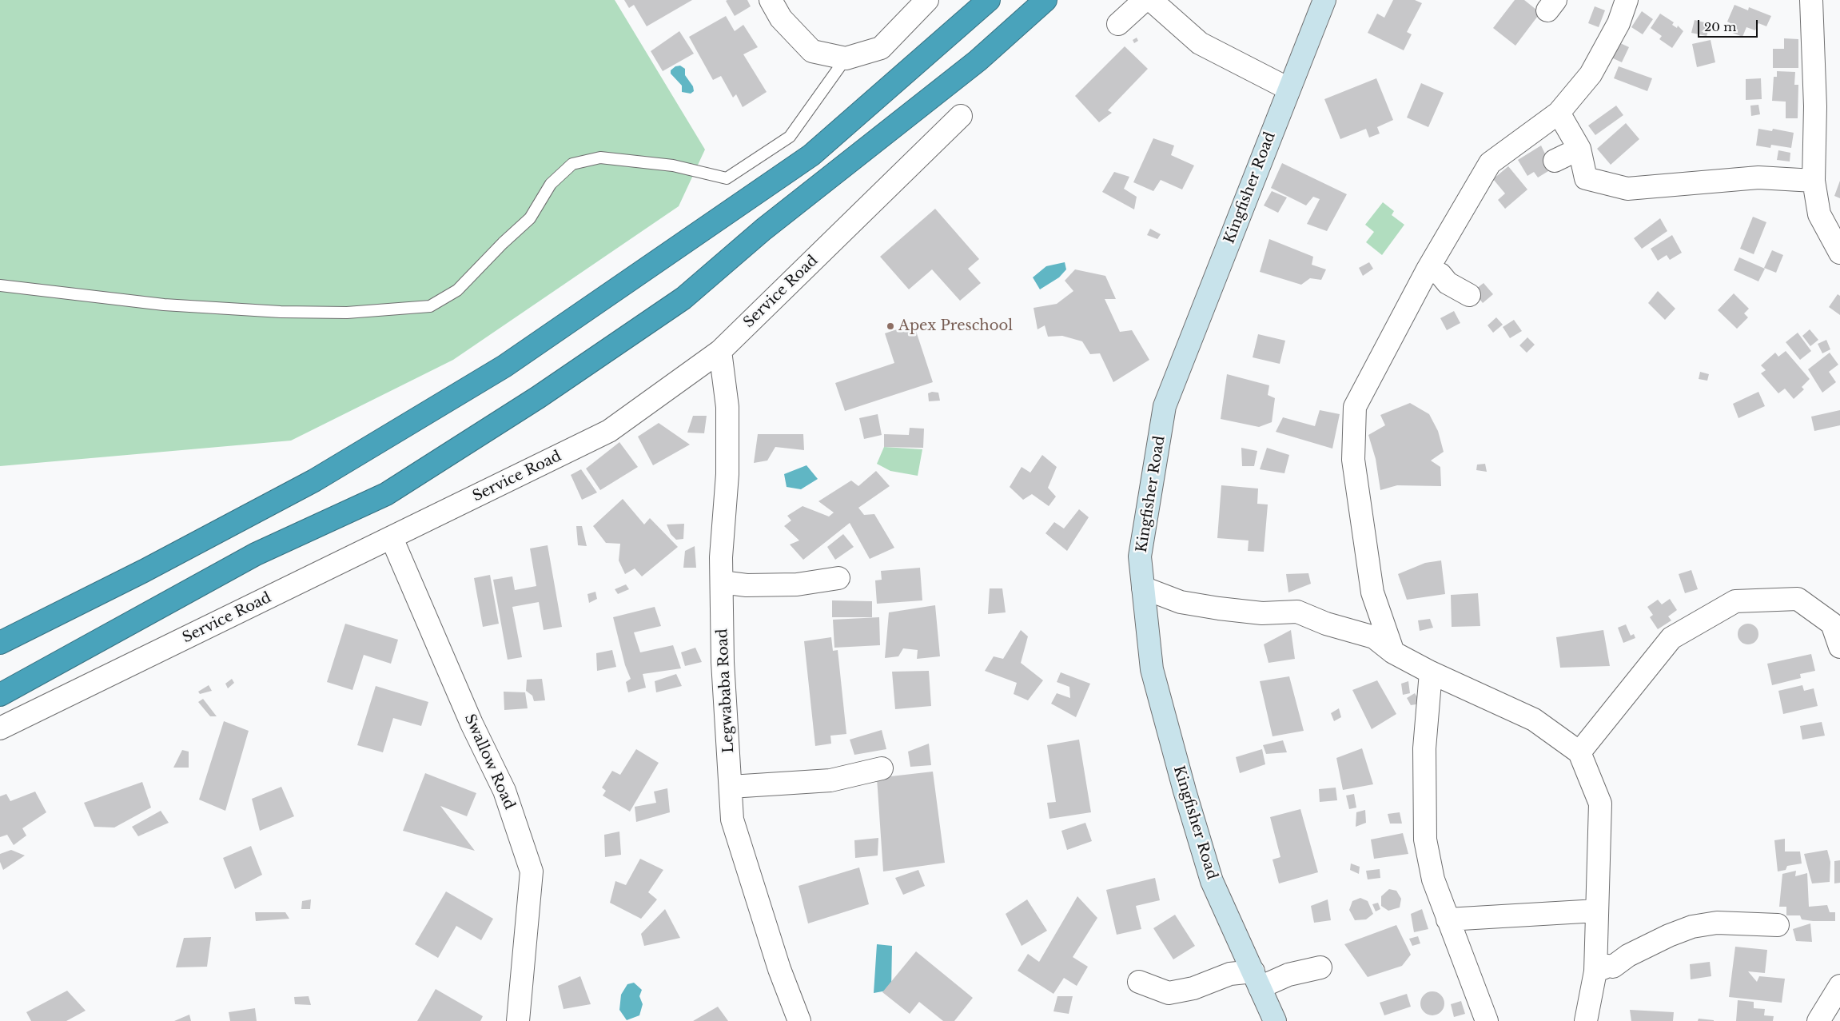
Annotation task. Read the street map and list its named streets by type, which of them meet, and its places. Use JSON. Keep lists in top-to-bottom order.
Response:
{
  "streets": {
    "street": [
      "Kingfisher Road",
      "Service Road",
      "Legwababa Road",
      "Swallow Road"
    ]
  },
  "crossings": [
    ["Service Road", "Legwababa Road"],
    ["Service Road", "Swallow Road"]
  ],
  "places": ["Apex Preschool"],
  "scale_bar": "20 m"
}
